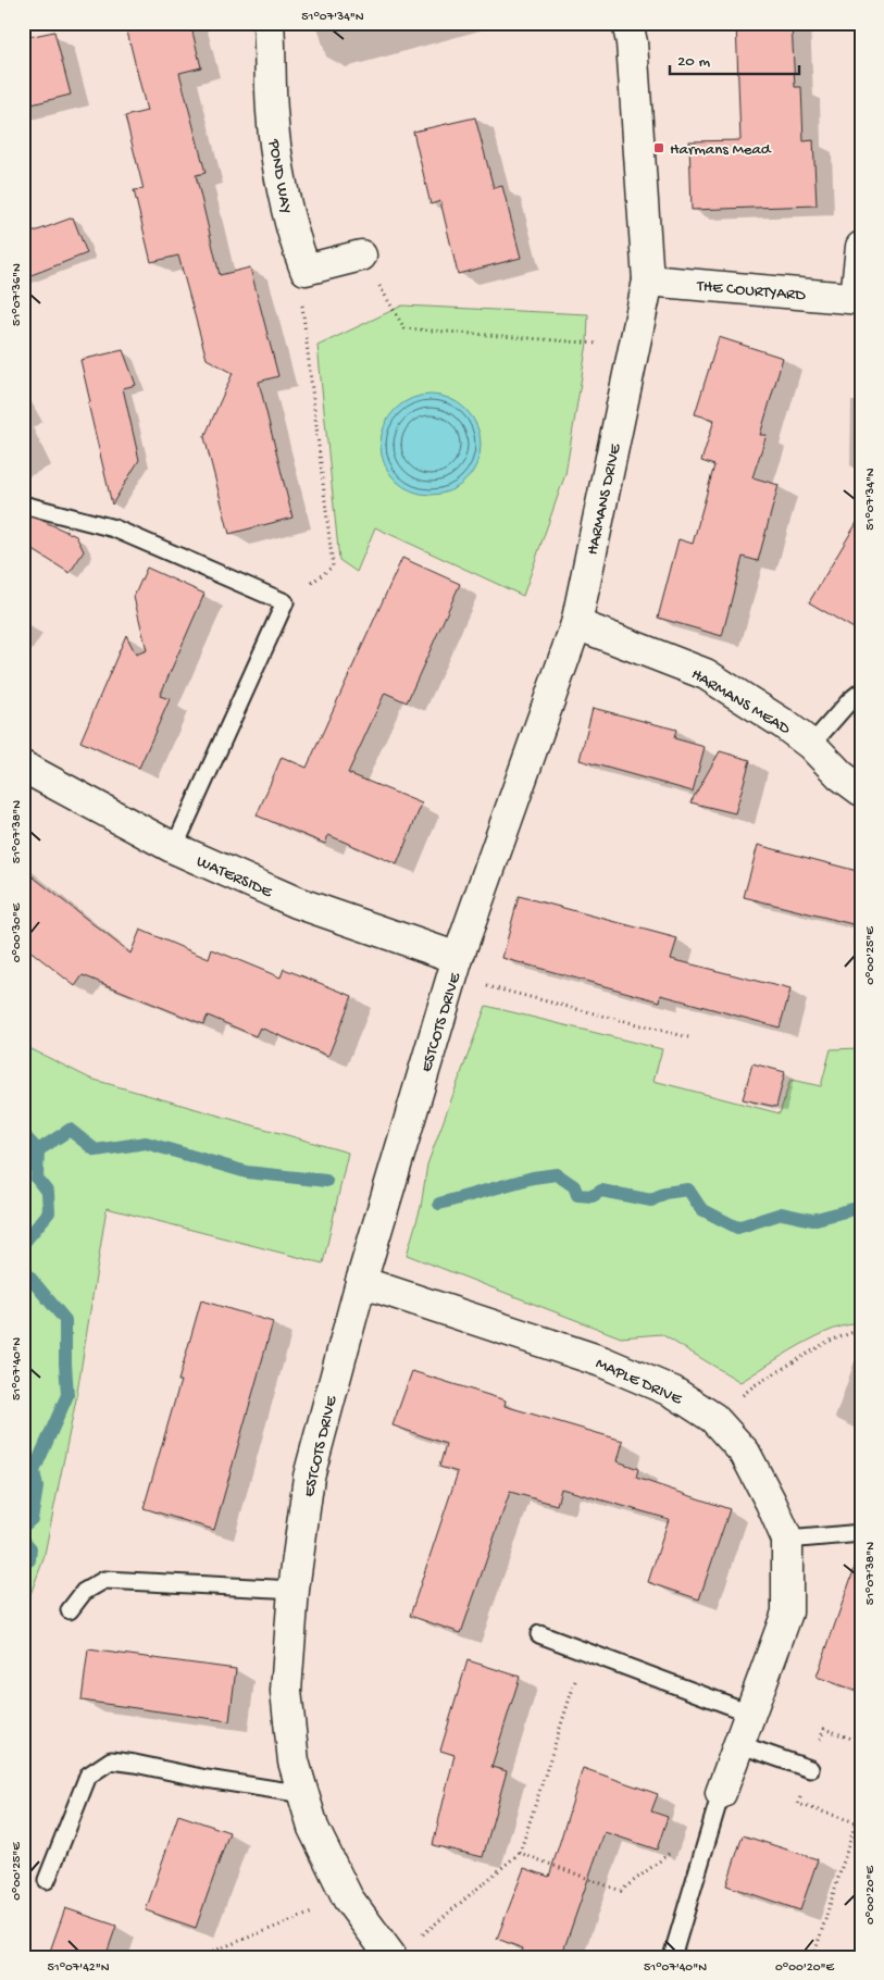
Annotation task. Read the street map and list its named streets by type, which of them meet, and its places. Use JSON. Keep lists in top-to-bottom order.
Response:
{
  "streets": {
    "street": [
      "POND WAY",
      "THE COURTYARD",
      "HARMANS DRIVE",
      "HARMANS MEAD",
      "WATERSIDE",
      "ESTCOTS DRIVE",
      "MAPLE DRIVE"
    ]
  },
  "crossings": [
    ["THE COURTYARD", "HARMANS DRIVE"],
    ["HARMANS DRIVE", "HARMANS MEAD"],
    ["HARMANS DRIVE", "WATERSIDE"],
    ["HARMANS DRIVE", "ESTCOTS DRIVE"],
    ["WATERSIDE", "ESTCOTS DRIVE"],
    ["ESTCOTS DRIVE", "MAPLE DRIVE"]
  ],
  "places": {
    "transit": ["Harmans Mead"]
  },
  "scale_bar": "20 m",
  "coordinates": [
    "51°07'34\"N",
    "51°07'36\"N",
    "51°07'38\"N",
    "0°00'30\"E",
    "0°00'25\"E",
    "51°07'40\"N",
    "0°00'20\"E",
    "51°07'42\"N"
  ]
}
